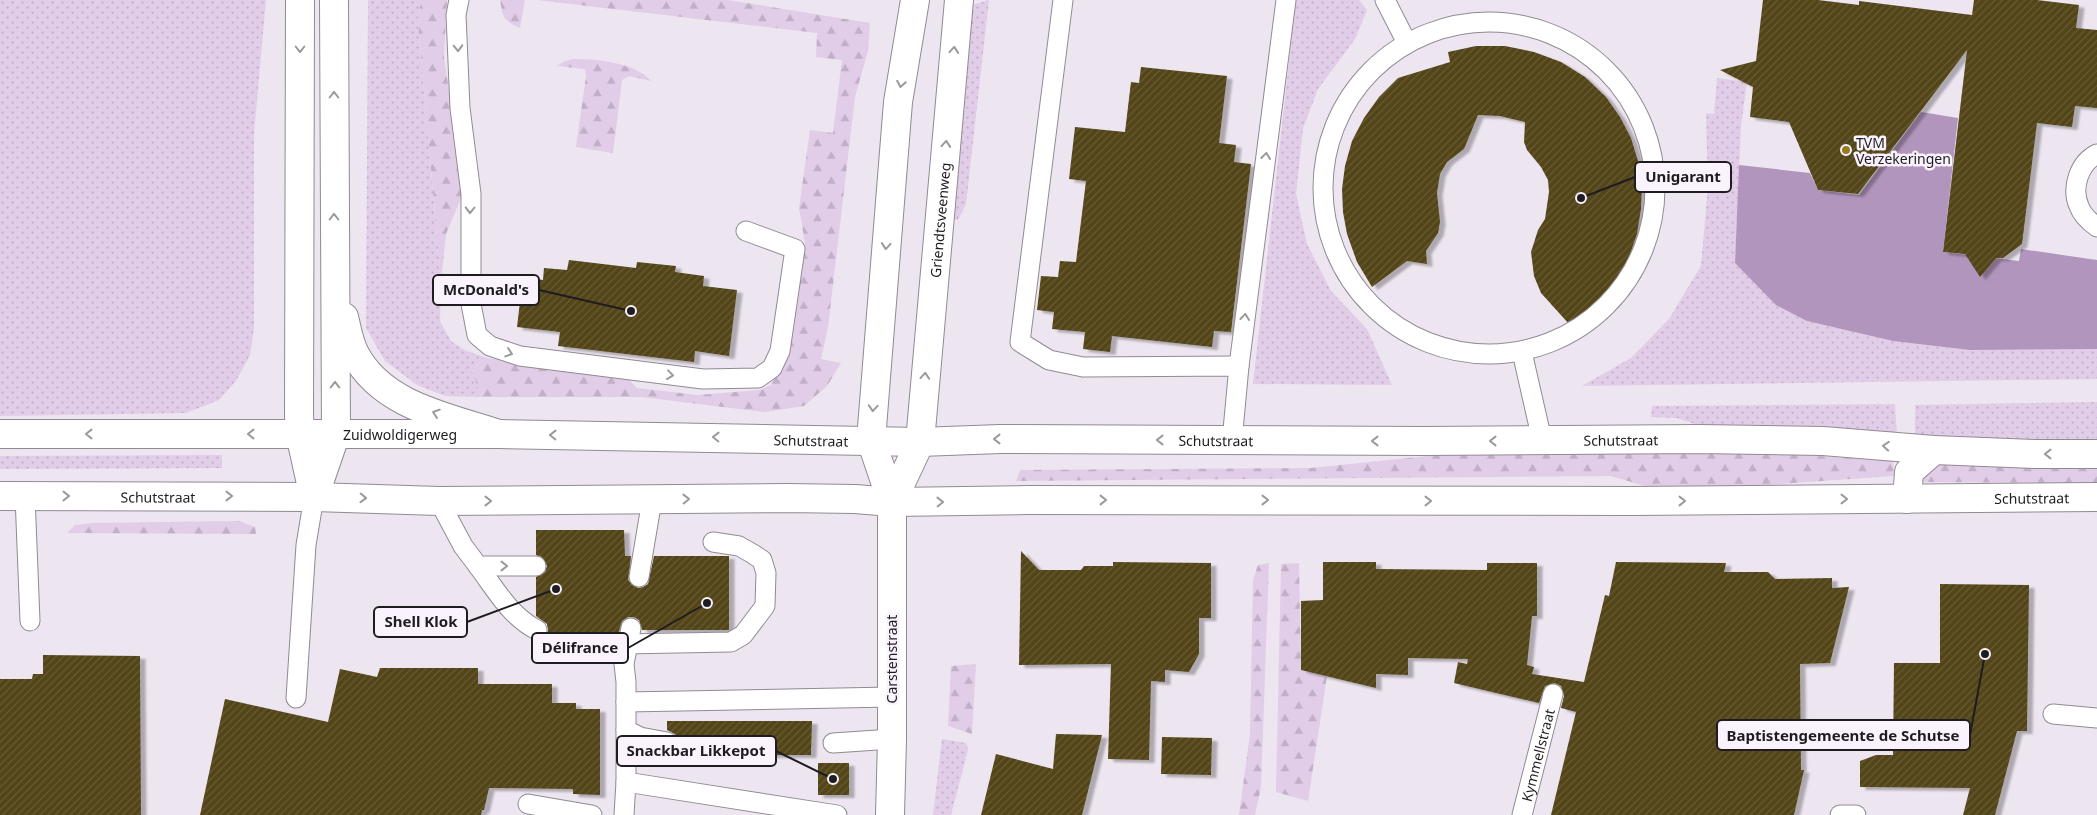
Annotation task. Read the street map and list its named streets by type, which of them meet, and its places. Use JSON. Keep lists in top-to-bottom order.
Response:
{
  "streets": {
    "main road": [
      "Griendtsveenweg",
      "Zuidwoldigerweg",
      "Schutstraat",
      "Carstenstraat"
    ],
    "lane": ["Kymmellstraat"]
  },
  "crossings": [
    ["Griendtsveenweg", "Schutstraat"],
    ["Griendtsveenweg", "Carstenstraat"],
    ["Zuidwoldigerweg", "Schutstraat"],
    ["Schutstraat", "Carstenstraat"]
  ],
  "places": [
    "TVM Verzekeringen",
    "Unigarant",
    "McDonald's",
    "Shell Klok",
    "Délifrance",
    "Baptistengemeente de Schutse",
    "Snackbar Likkepot"
  ]
}
